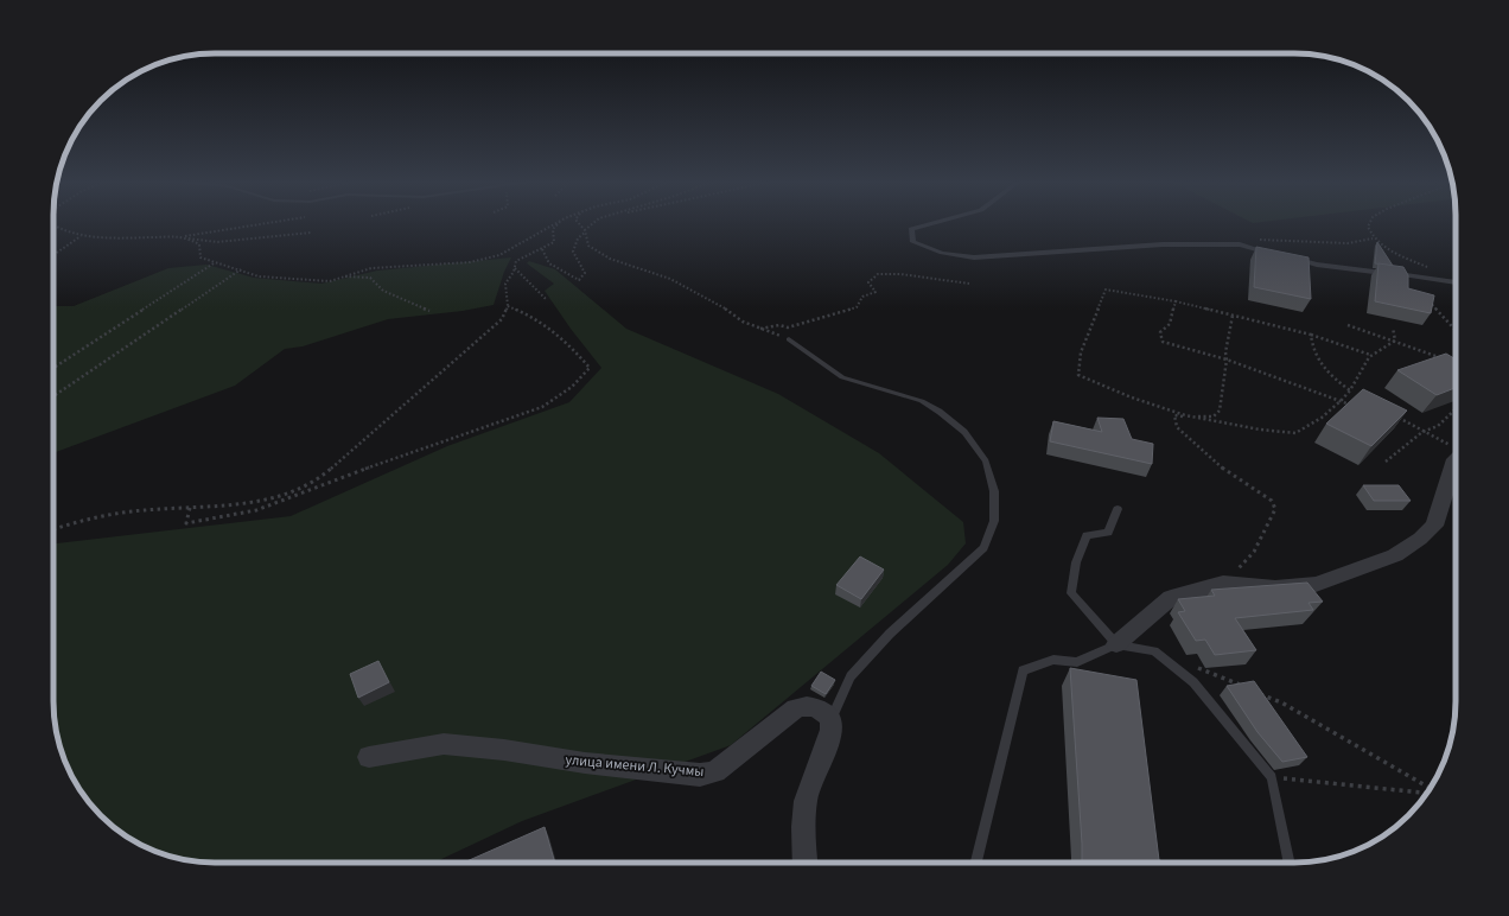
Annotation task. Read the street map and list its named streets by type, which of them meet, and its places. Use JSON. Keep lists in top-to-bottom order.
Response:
{
  "streets": {
    "street": ["улица имени Л. Кучмы"]
  }
}
